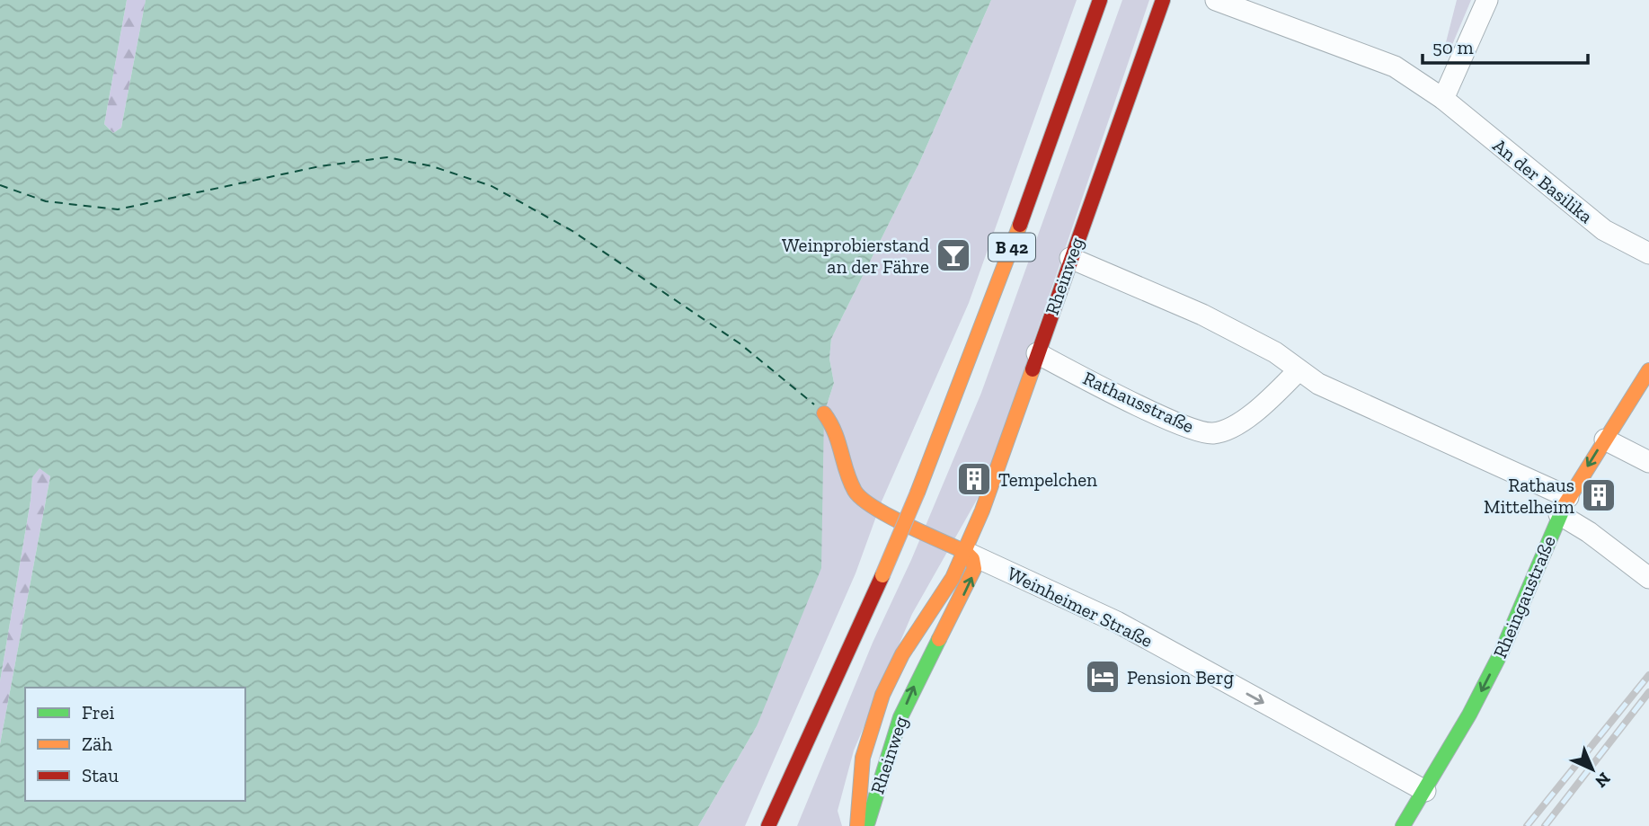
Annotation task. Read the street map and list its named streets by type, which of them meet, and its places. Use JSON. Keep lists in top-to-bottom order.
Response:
{
  "streets": {
    "main road": ["B 42", "Rheinweg", "Rheingaustraße"],
    "street": ["An der Basilika", "Rathausstraße", "Weinheimer Straße"]
  },
  "crossings": [
    ["Rheinweg", "Rathausstraße"],
    ["Rheinweg", "Weinheimer Straße"],
    ["Rheingaustraße", "Weinheimer Straße"]
  ],
  "one_way": ["Rheingaustraße", "Weinheimer Straße"],
  "places": {
    "bar": ["Weinprobierstand an der Fähre"],
    "building": ["Tempelchen", "Rathaus Mittelheim"],
    "hotel": ["Pension Berg"]
  },
  "legend": ["Frei", "Zäh", "Stau"],
  "scale_bar": "50 m",
  "north": "bottom right"
}
